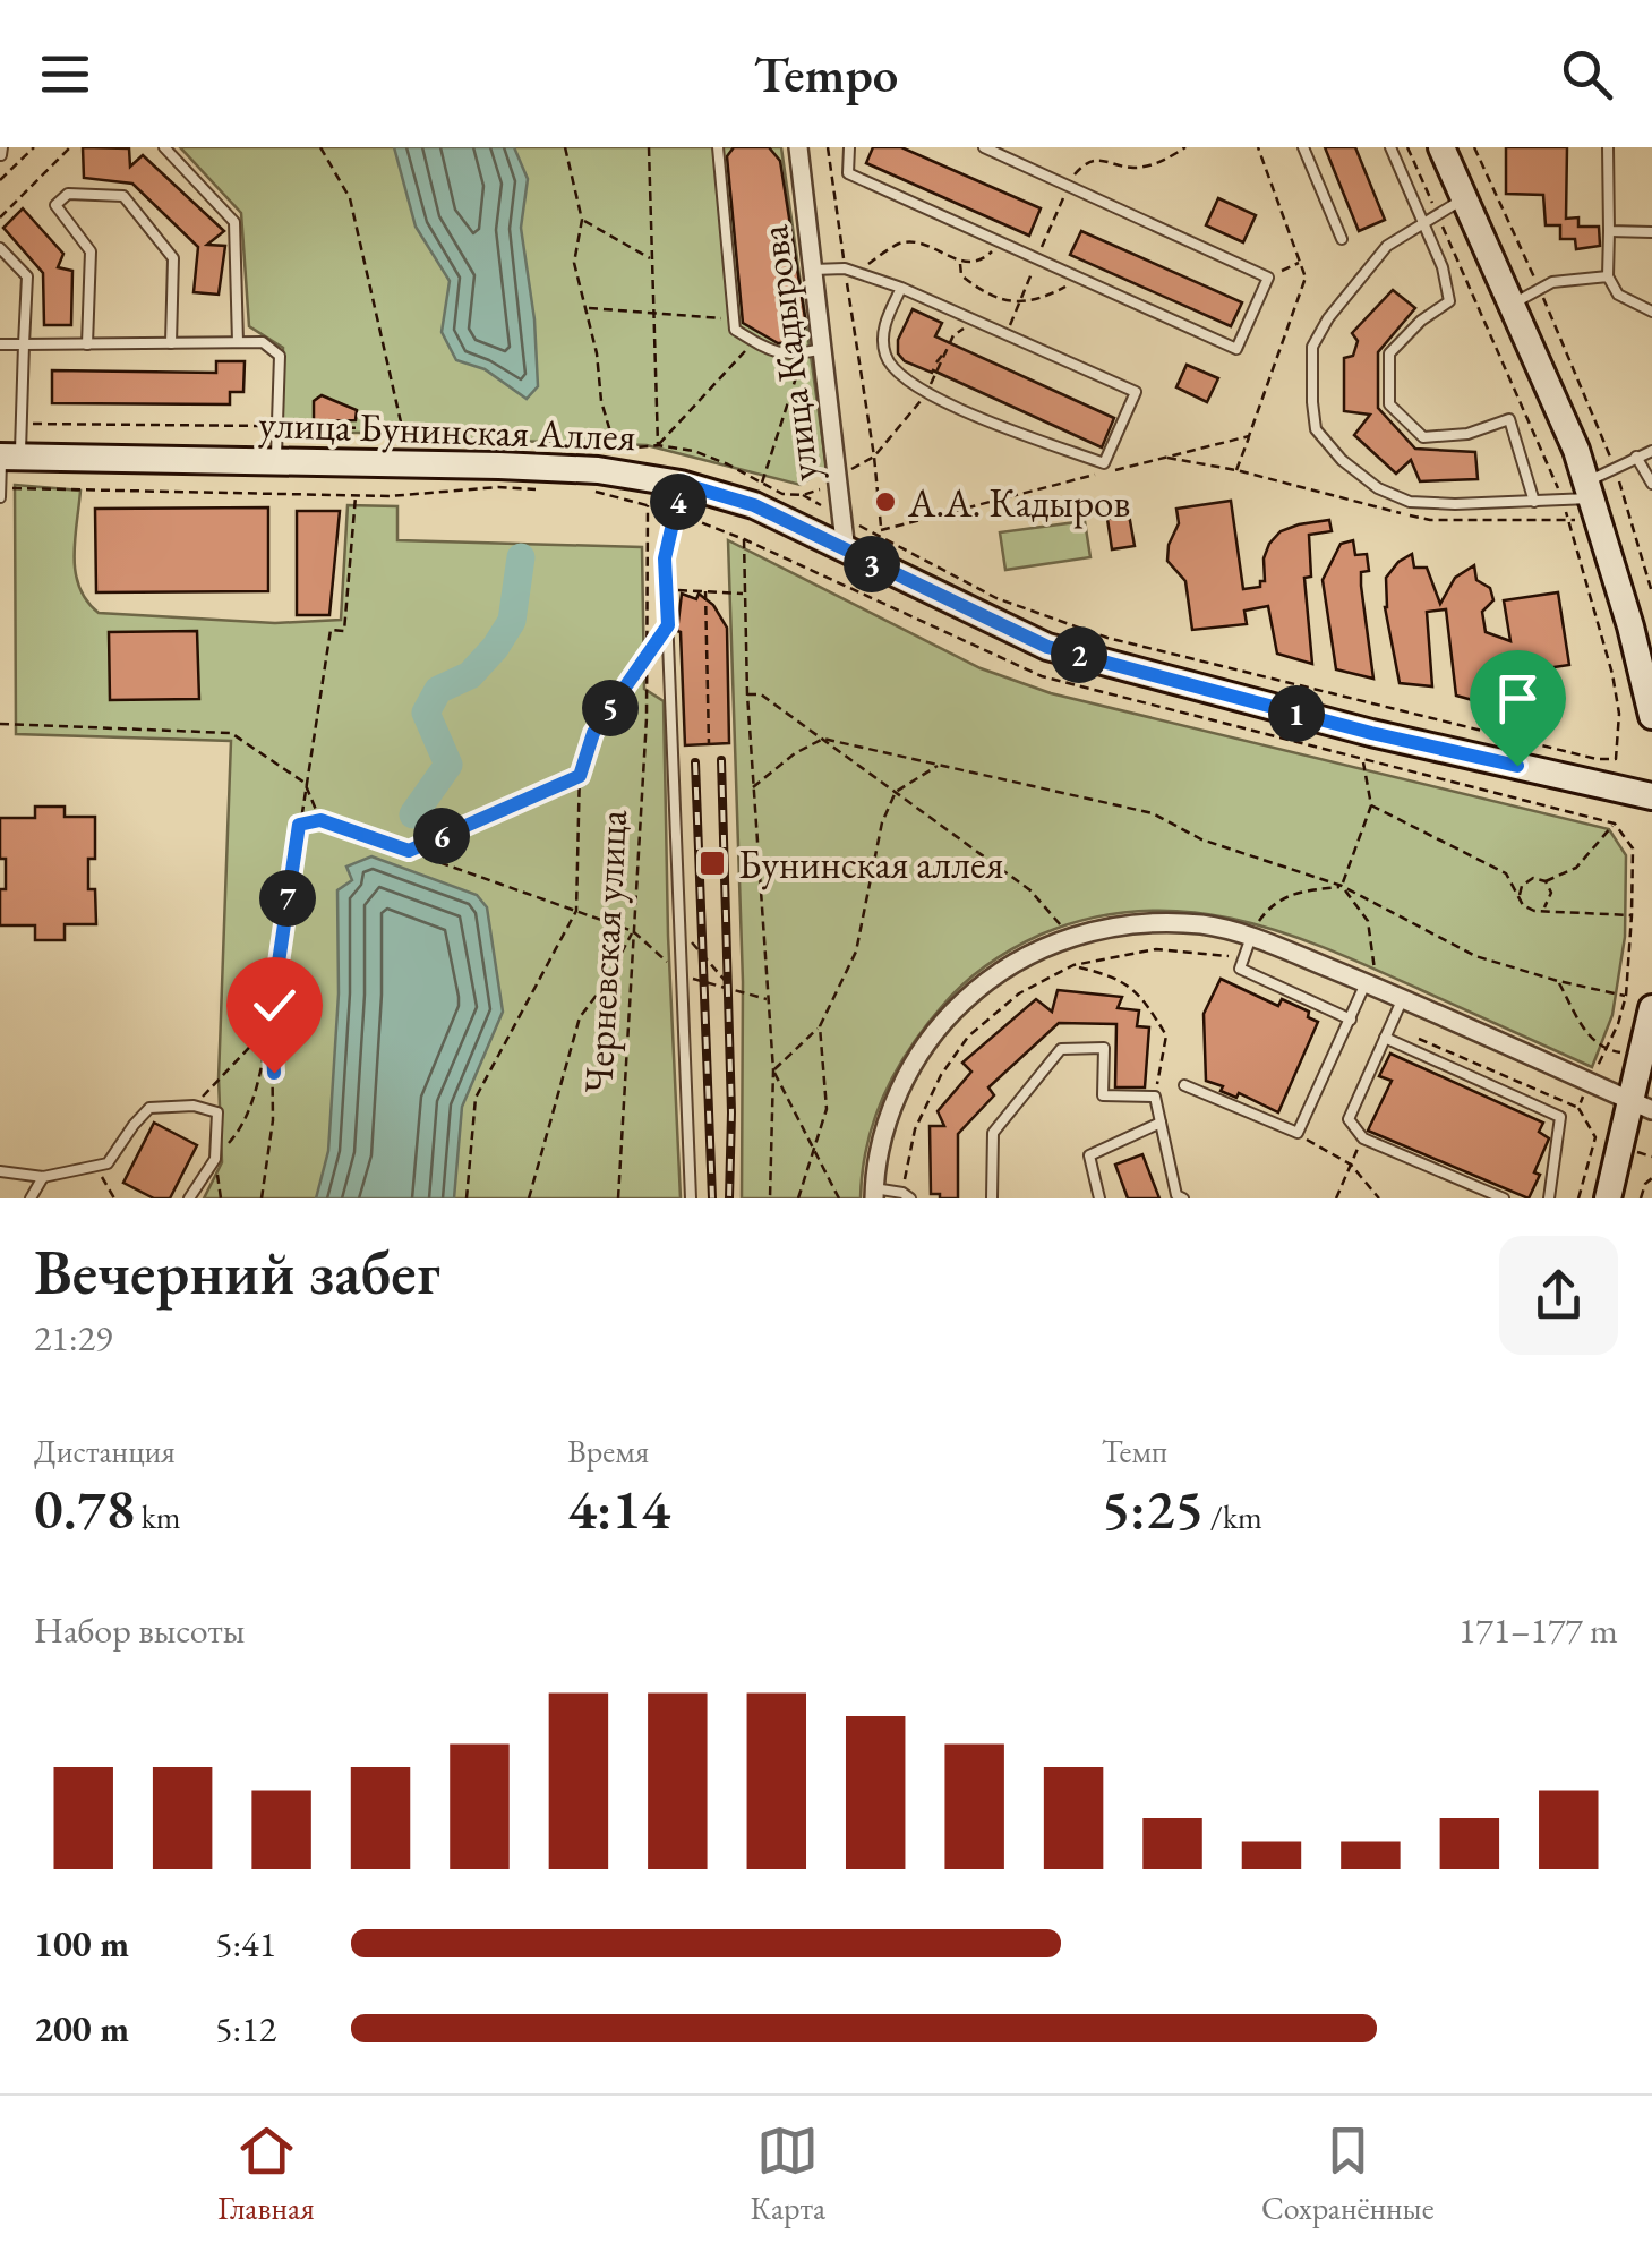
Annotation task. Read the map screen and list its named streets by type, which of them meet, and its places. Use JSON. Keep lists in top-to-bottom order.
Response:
{
  "streets": {
    "street": ["улица Кадырова", "улица Бунинская Аллея"],
    "path": ["Черневская улица"]
  },
  "crossings": [
    ["улица Кадырова", "улица Бунинская Аллея"]
  ],
  "places": {
    "other": ["А.А. Кадыров"],
    "transit": ["Бунинская аллея"]
  },
  "page": {
    "header": "Tempo",
    "pins": [
      "4",
      "3",
      "2",
      "5",
      "1",
      "6",
      "7"
    ],
    "heading": ["Вечерний забег", "21:29"],
    "stats": [
      ["Дистанция", "0.78 km"],
      ["Время", "4:14"],
      ["Темп", "5:25 /km"]
    ],
    "chart": ["Набор высоты", "171–177 m"],
    "list": [
      {
        "name": "100 m",
        "note": "5:41"
      },
      {
        "name": "200 m",
        "note": "5:12"
      }
    ],
    "tabs": ["Главная", "Карта", "Сохранённые"]
  }
}
